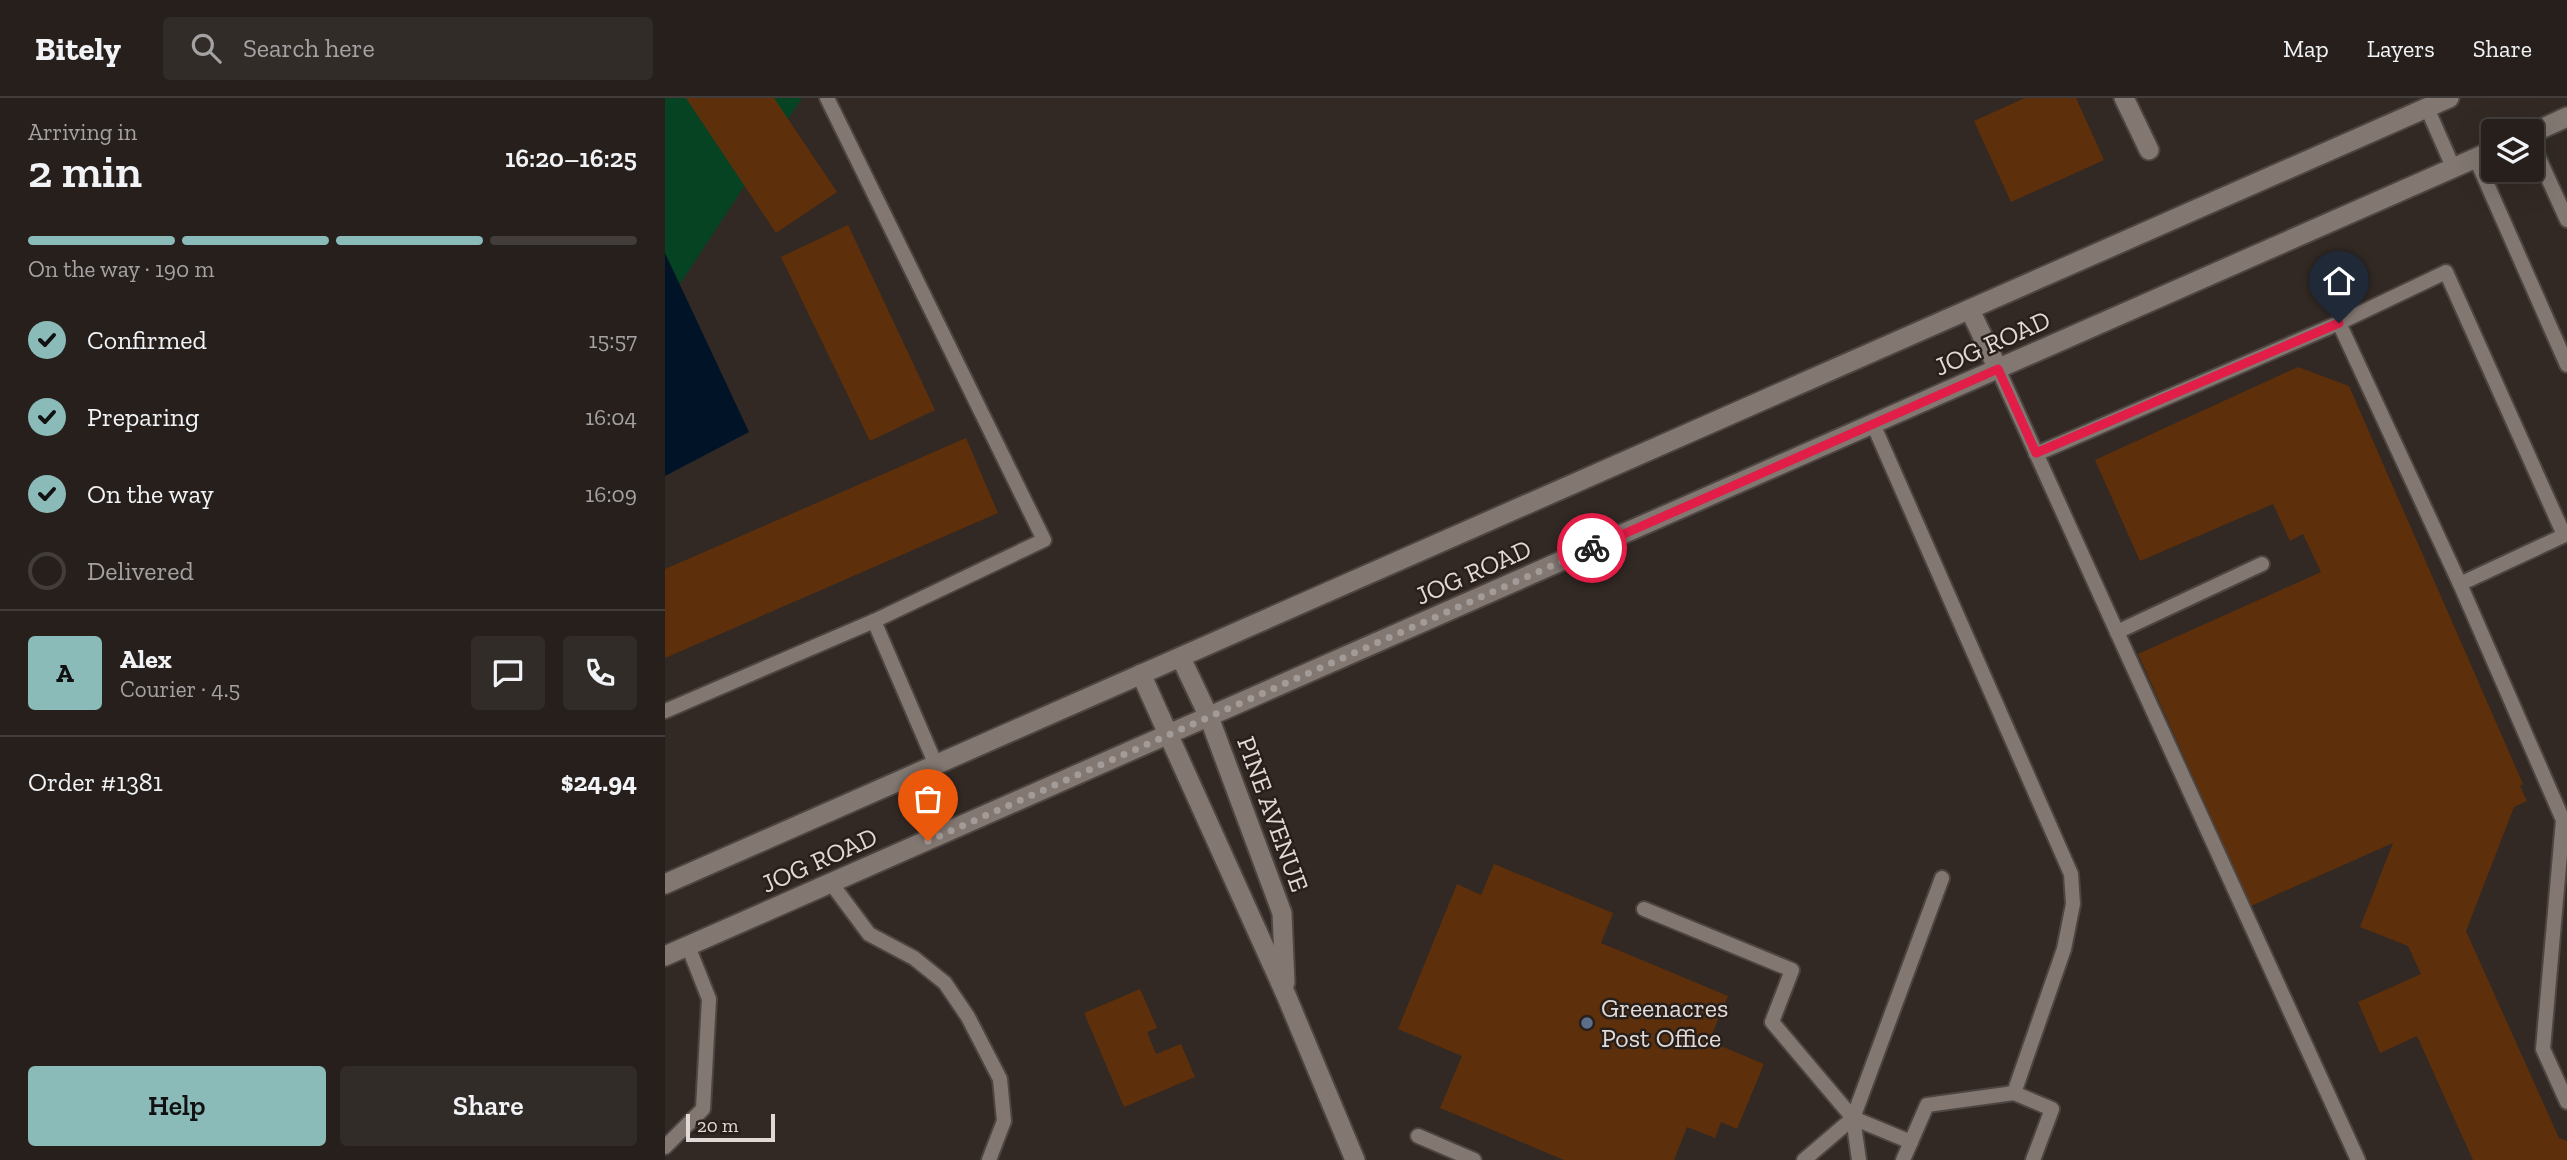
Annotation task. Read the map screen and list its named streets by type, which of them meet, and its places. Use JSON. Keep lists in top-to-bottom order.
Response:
{
  "streets": {
    "main road": ["JOG ROAD", "PINE AVENUE"]
  },
  "crossings": [
    ["JOG ROAD", "PINE AVENUE"]
  ],
  "places": ["Greenacres Post Office"],
  "scale_bar": "20 m",
  "page": {
    "header": "Bitely",
    "search": "Search here",
    "nav": ["Map", "Layers", "Share"],
    "heading": ["2 min", "Arriving in", "16:20–16:25"],
    "panel": [
      "Alex",
      "Courier · 4.5",
      "Order #1381",
      "$24.94"
    ],
    "bar": "On the way · 190 m",
    "list": [
      ["Confirmed", "15:57"],
      ["Preparing", "16:04"],
      ["On the way", "16:09"],
      "Delivered"
    ],
    "round": "A",
    "buttons": ["Help", "Share"],
    "scale": "20 m"
  }
}
